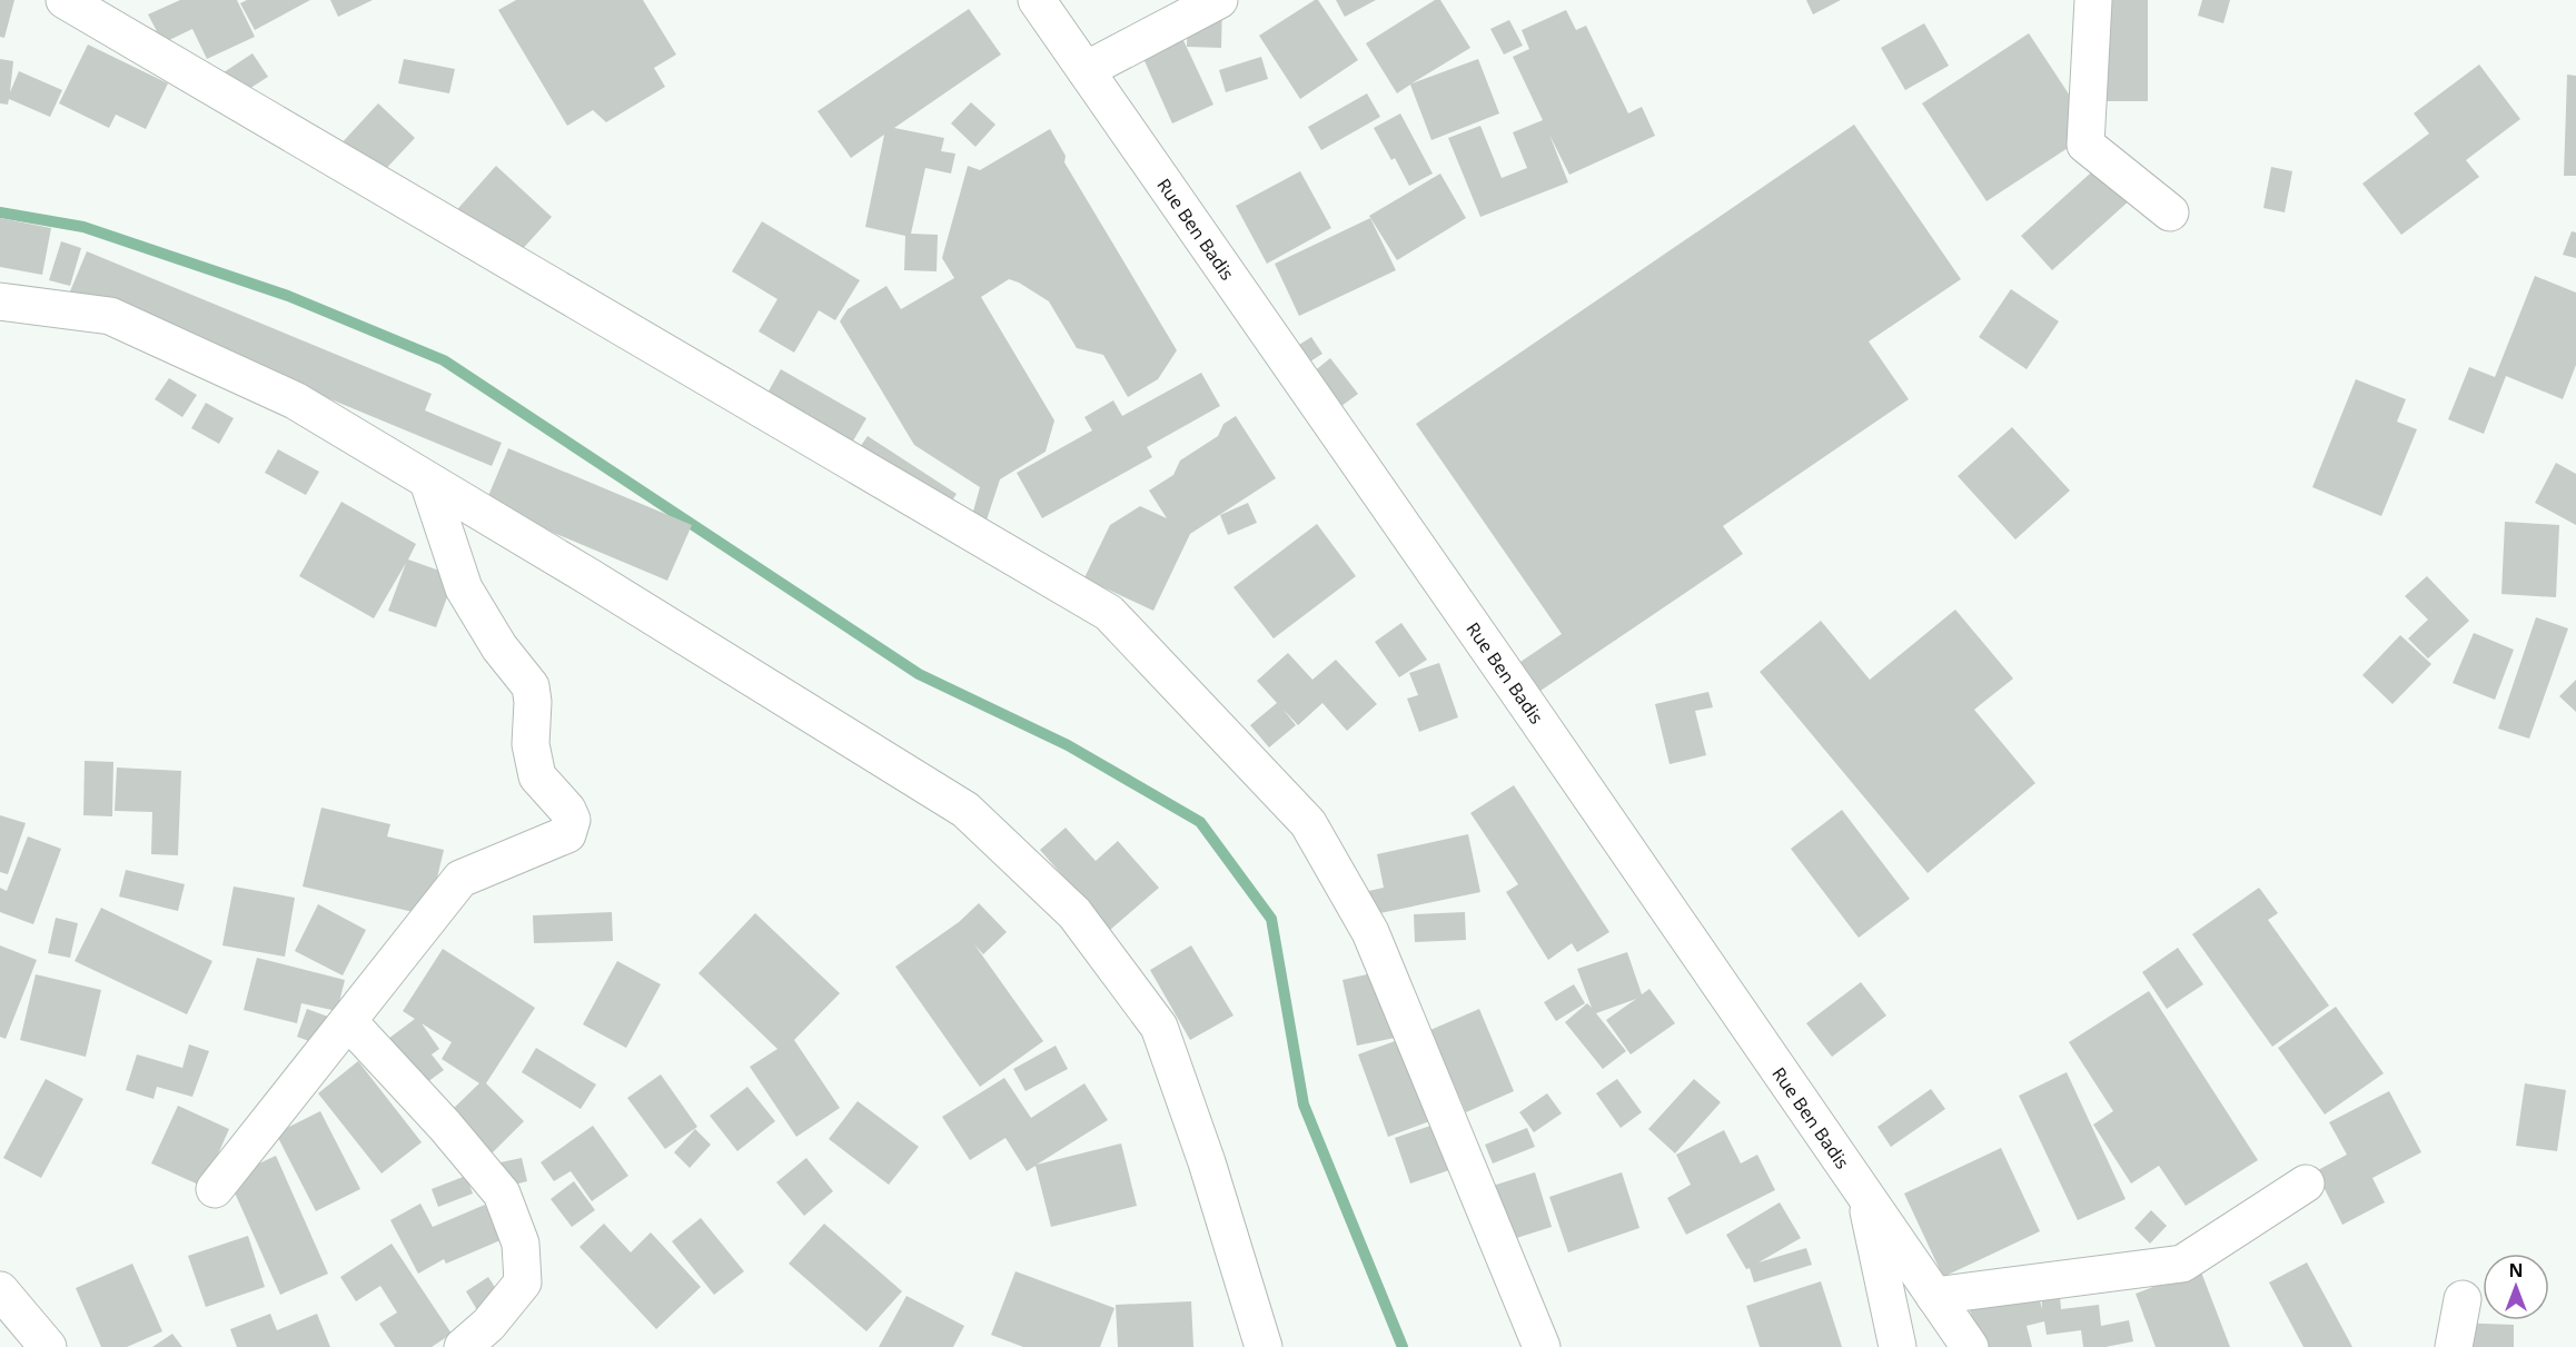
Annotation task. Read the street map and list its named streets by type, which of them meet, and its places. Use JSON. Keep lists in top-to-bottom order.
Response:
{
  "streets": {
    "street": ["Rue Ben Badis"]
  },
  "north": "top"
}
